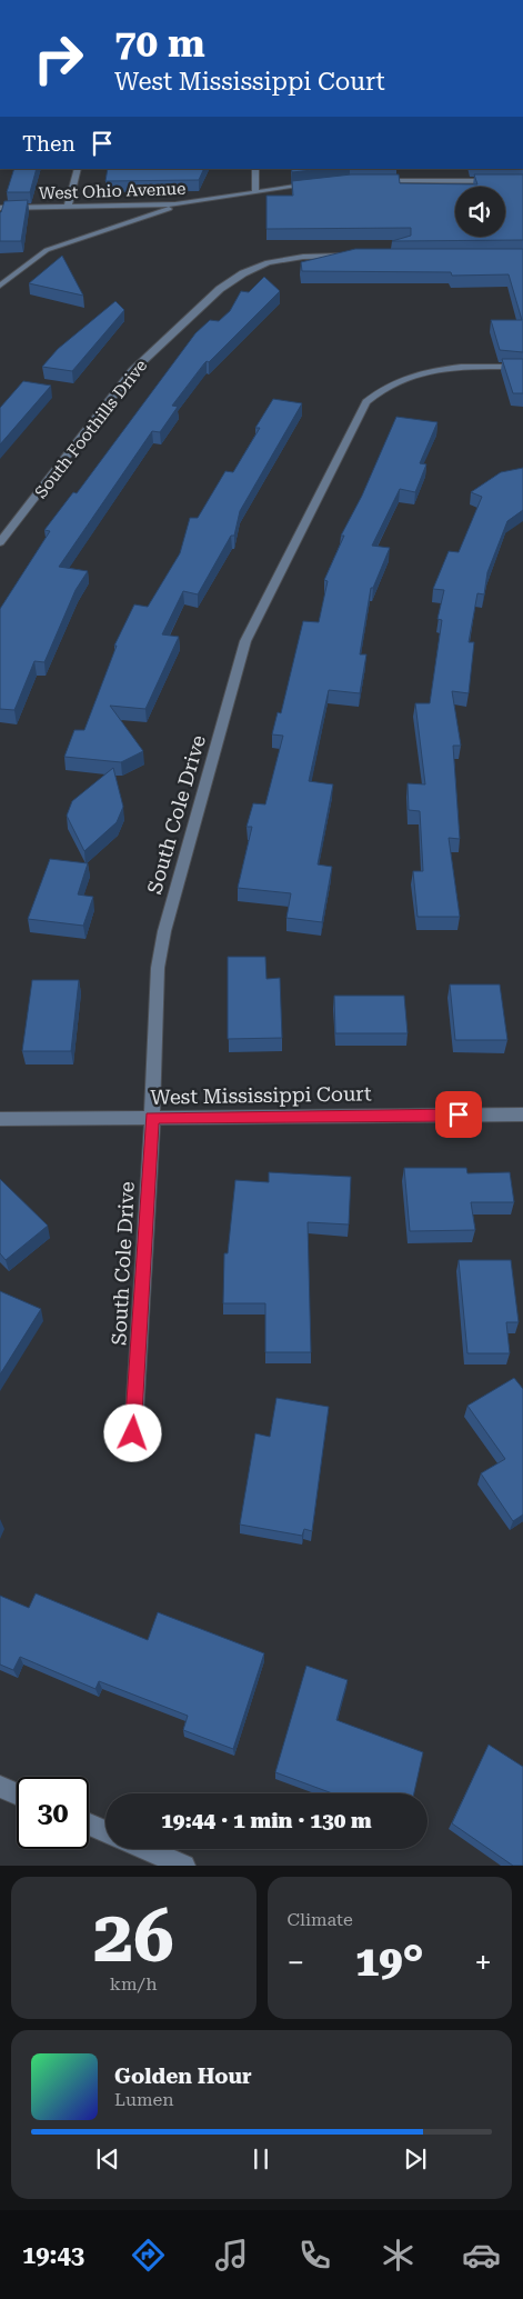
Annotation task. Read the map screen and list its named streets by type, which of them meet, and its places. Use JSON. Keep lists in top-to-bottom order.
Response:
{
  "streets": {
    "street": [
      "West Ohio Avenue",
      "South Foothills Drive",
      "South Cole Drive",
      "West Mississippi Court"
    ]
  },
  "crossings": [
    ["South Cole Drive", "West Mississippi Court"]
  ],
  "page": {
    "turn": ["70 m", "West Mississippi Court"],
    "then": "Then",
    "limit": "30",
    "trip": "19:44 · 1 min · 130 m",
    "tile": [
      ["26", "km/h"],
      "Climate"
    ],
    "heat": ["−", "19°", "+"],
    "song": ["Golden Hour", "Lumen"],
    "tabs": "19:43"
  }
}
